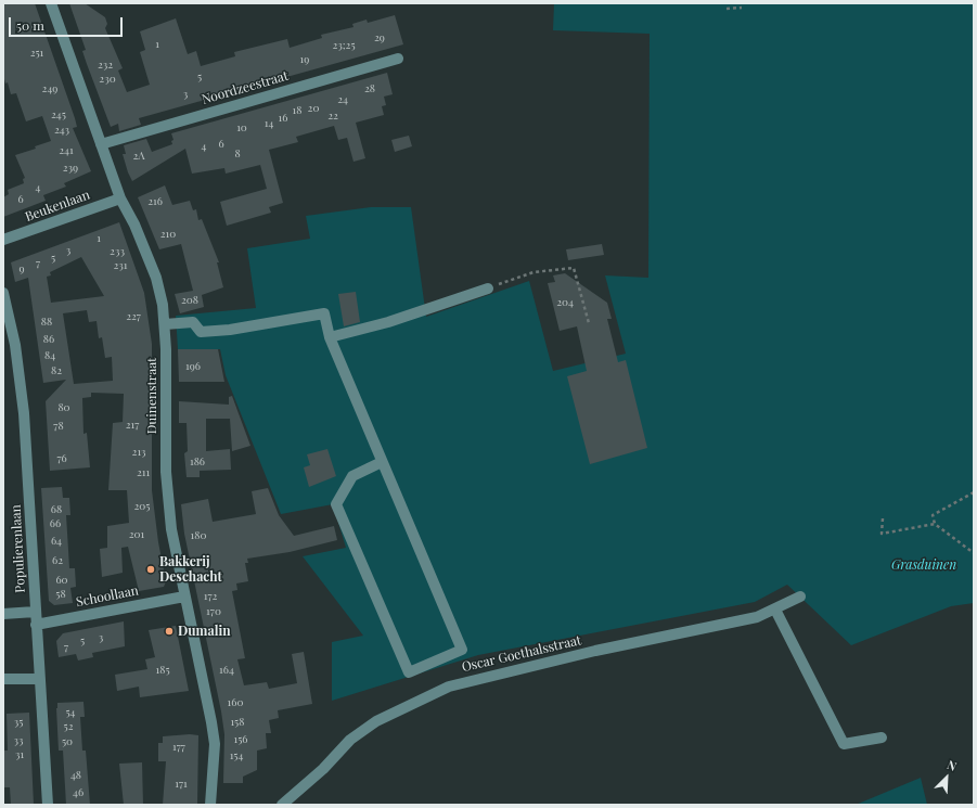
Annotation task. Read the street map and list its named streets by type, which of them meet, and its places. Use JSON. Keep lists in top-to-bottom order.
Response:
{
  "streets": {
    "street": [
      "Noordzeestraat",
      "Beukenlaan",
      "Duinenstraat",
      "Populierenlaan",
      "Schoollaan",
      "Oscar Goethalsstraat"
    ]
  },
  "crossings": [
    ["Noordzeestraat", "Duinenstraat"],
    ["Beukenlaan", "Duinenstraat"],
    ["Duinenstraat", "Schoollaan"],
    ["Populierenlaan", "Schoollaan"]
  ],
  "parks": ["Grasduinen"],
  "places": ["Bakkerij Deschacht", "Dumalin"],
  "house_numbers": [
    "29",
    "1",
    "23;25",
    "251",
    "19",
    "232",
    "5",
    "230",
    "249",
    "28",
    "3",
    "24",
    "20",
    "18",
    "245",
    "22",
    "16",
    "14",
    "10",
    "243",
    "6",
    "4",
    "241",
    "8",
    "2A",
    "239",
    "4",
    "6",
    "216",
    "210",
    "1",
    "3",
    "233",
    "5",
    "7",
    "231",
    "9",
    "208",
    "204",
    "227",
    "88",
    "86",
    "84",
    "196",
    "82",
    "80",
    "217",
    "78",
    "213",
    "76",
    "186",
    "211",
    "205",
    "68",
    "66",
    "201",
    "180",
    "64",
    "62",
    "60",
    "58",
    "172",
    "170",
    "3",
    "5",
    "7",
    "185",
    "164",
    "160",
    "54",
    "35",
    "158",
    "52",
    "156",
    "33",
    "50",
    "177",
    "31",
    "154",
    "48",
    "171",
    "46"
  ],
  "scale_bar": "50 m",
  "north": "top right"
}
